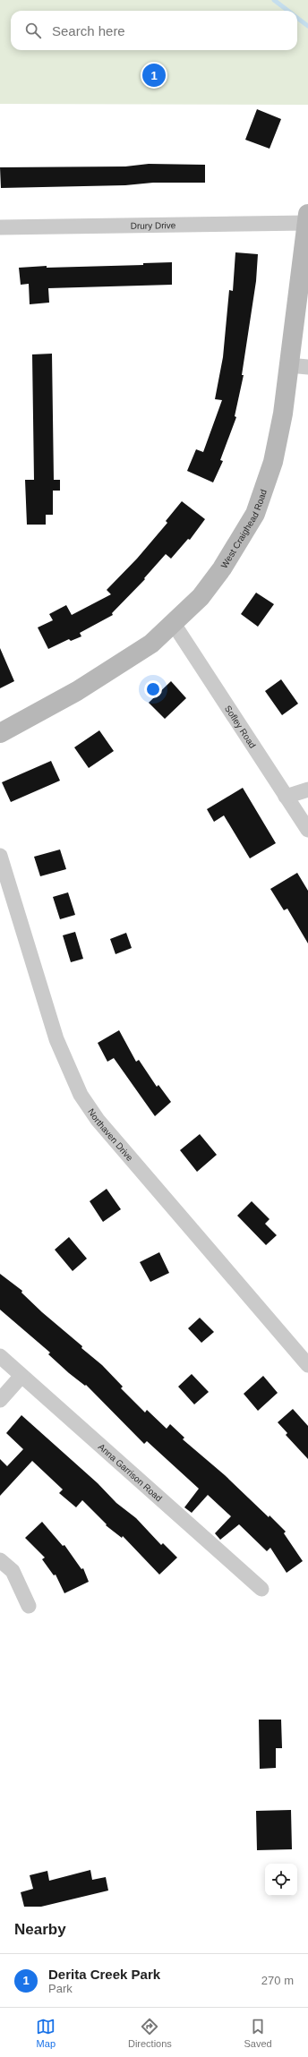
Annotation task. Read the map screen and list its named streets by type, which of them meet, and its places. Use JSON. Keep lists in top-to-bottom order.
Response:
{
  "streets": {
    "street": [
      "Drury Drive",
      "West Craighead Road",
      "Sofley Road",
      "Northaven Drive",
      "Anna Garrison Road"
    ]
  },
  "crossings": [
    ["Drury Drive", "West Craighead Road"],
    ["West Craighead Road", "Sofley Road"]
  ],
  "page": {
    "search": "Search here",
    "pins": "1",
    "heading": "Nearby",
    "list": [
      {
        "mark": "1",
        "name": "Derita Creek Park",
        "note": "Park",
        "value": "270 m"
      }
    ],
    "nav": ["Map", "Directions", "Saved"]
  }
}
